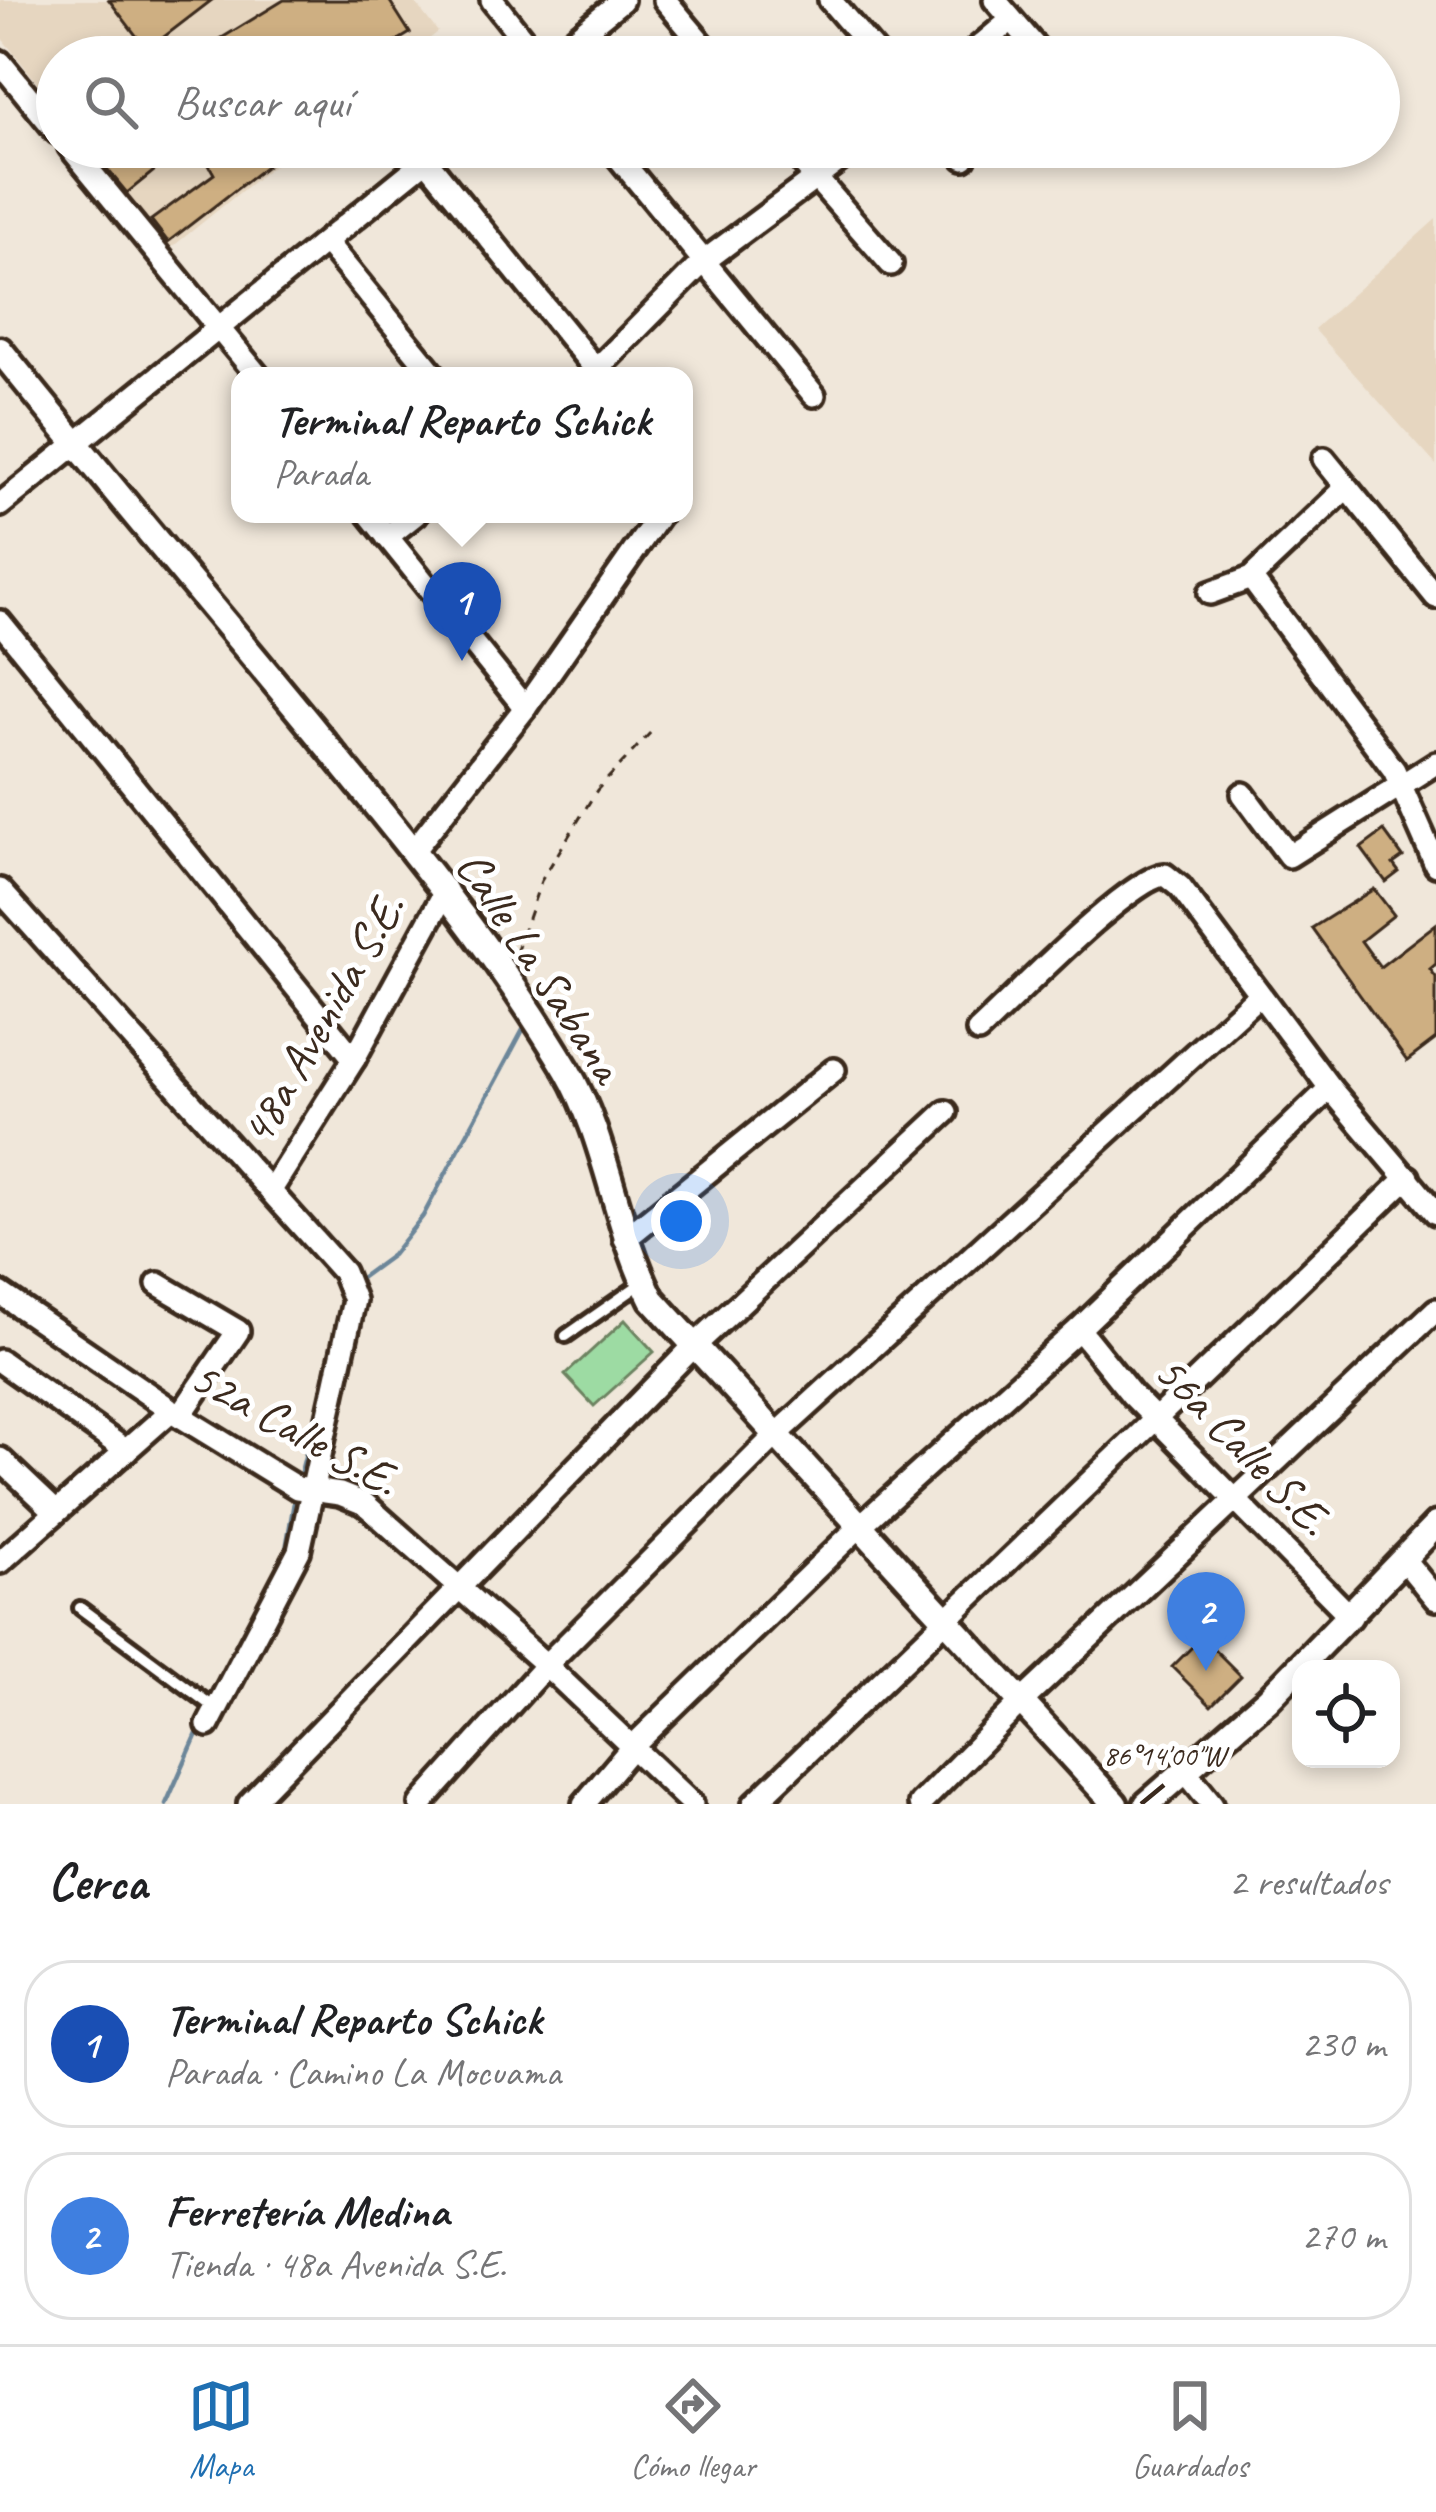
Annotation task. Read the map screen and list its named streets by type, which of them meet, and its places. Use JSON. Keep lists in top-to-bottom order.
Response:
{
  "streets": {
    "street": [
      "Calle La Sabana",
      "48a Avenida S.E.",
      "52a Calle S.E.",
      "56a Calle S.E."
    ]
  },
  "crossings": [
    ["Calle La Sabana", "48a Avenida S.E."]
  ],
  "page": {
    "search": "Buscar aquí",
    "popup": ["Terminal Reparto Schick", "Parada"],
    "pins": ["1", "2"],
    "heading": ["Cerca", "2 resultados"],
    "list": [
      {
        "mark": "1",
        "name": "Terminal Reparto Schick",
        "note": "Parada · Camino La Mocuama",
        "value": "230 m"
      },
      {
        "mark": "2",
        "name": "Ferretería Medina",
        "note": "Tienda · 48a Avenida S.E.",
        "value": "270 m"
      }
    ],
    "nav": ["Mapa", "Cómo llegar", "Guardados"]
  },
  "coordinates": ["86°14'00\"W"]
}
